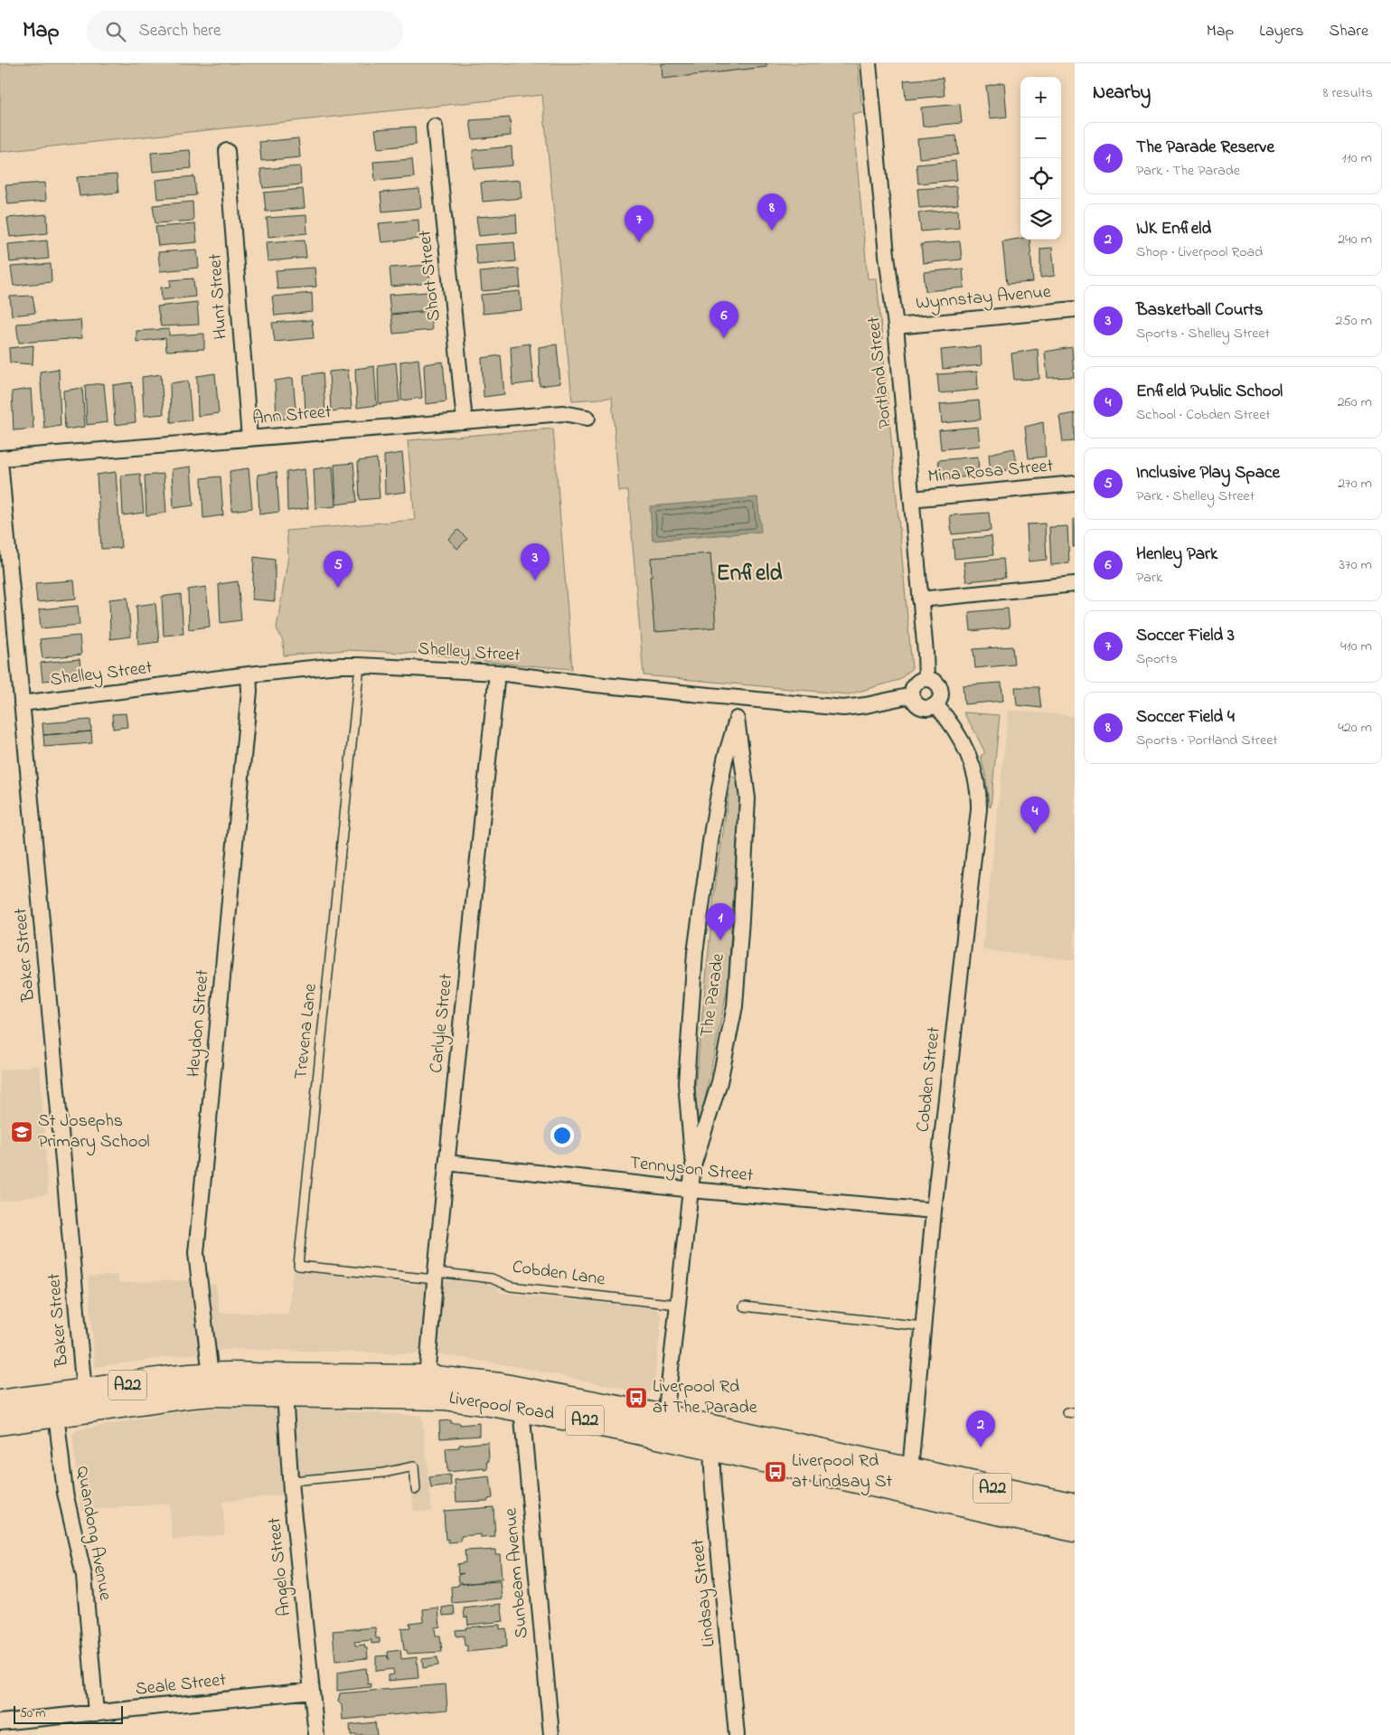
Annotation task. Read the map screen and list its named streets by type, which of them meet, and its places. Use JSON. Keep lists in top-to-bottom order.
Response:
{
  "streets": {
    "highway": ["A22", "Liverpool Road"],
    "street": [
      "Short Street",
      "Hunt Street",
      "Wynnstay Avenue",
      "Portland Street",
      "Ann Street",
      "Mina Rosa Street",
      "Shelley Street",
      "Baker Street",
      "The Parade",
      "Heydon Street",
      "Carlyle Street",
      "Cobden Street",
      "Tennyson Street",
      "Quandong Avenue",
      "Angelo Street",
      "Sunbeam Avenue",
      "Lindsay Street",
      "Seale Street"
    ],
    "lane": ["Trevena Lane", "Cobden Lane"]
  },
  "crossings": [
    ["Short Street", "Ann Street"],
    ["Hunt Street", "Ann Street"],
    ["Wynnstay Avenue", "Portland Street"],
    ["Portland Street", "Mina Rosa Street"],
    ["Portland Street", "Shelley Street"],
    ["Portland Street", "Cobden Street"],
    ["Ann Street", "Baker Street"],
    ["Shelley Street", "Baker Street"],
    ["Shelley Street", "The Parade"],
    ["Shelley Street", "Heydon Street"],
    ["Shelley Street", "Carlyle Street"],
    ["Shelley Street", "Trevena Lane"],
    ["Shelley Street", "Cobden Street"],
    ["Baker Street", "Liverpool Road"],
    ["The Parade", "Tennyson Street"],
    ["The Parade", "Cobden Lane"],
    ["The Parade", "Liverpool Road"],
    ["Heydon Street", "Liverpool Road"],
    ["Carlyle Street", "Trevena Lane"],
    ["Carlyle Street", "Tennyson Street"],
    ["Carlyle Street", "Cobden Lane"],
    ["Carlyle Street", "Liverpool Road"],
    ["Trevena Lane", "Cobden Lane"],
    ["Cobden Street", "Tennyson Street"],
    ["Cobden Street", "Liverpool Road"],
    ["Liverpool Road", "Quandong Avenue"],
    ["Liverpool Road", "Angelo Street"],
    ["Liverpool Road", "Sunbeam Avenue"],
    ["Liverpool Road", "Lindsay Street"],
    ["Quandong Avenue", "Seale Street"],
    ["Angelo Street", "Seale Street"]
  ],
  "districts": ["Enfield"],
  "places": {
    "school or university": ["St Josephs Primary School"],
    "bus stop": ["Liverpool Rd at The Parade", "Liverpool Rd at Lindsay St"]
  },
  "scale_bar": "50 m",
  "page": {
    "header": "Map",
    "search": "Search here",
    "nav": ["Map", "Layers", "Share"],
    "heading": ["Nearby", "8 results"],
    "map_buttons": ["+", "−"],
    "list": [
      {
        "mark": "1",
        "name": "The Parade Reserve",
        "note": "Park · The Parade",
        "value": "110 m"
      },
      {
        "mark": "2",
        "name": "IJK Enfield",
        "note": "Shop · Liverpool Road",
        "value": "240 m"
      },
      {
        "mark": "3",
        "name": "Basketball Courts",
        "note": "Sports · Shelley Street",
        "value": "250 m"
      },
      {
        "mark": "4",
        "name": "Enfield Public School",
        "note": "School · Cobden Street",
        "value": "260 m"
      },
      {
        "mark": "5",
        "name": "Inclusive Play Space",
        "note": "Park · Shelley Street",
        "value": "270 m"
      },
      {
        "mark": "6",
        "name": "Henley Park",
        "note": "Park",
        "value": "370 m"
      },
      {
        "mark": "7",
        "name": "Soccer Field 3",
        "note": "Sports",
        "value": "410 m"
      },
      {
        "mark": "8",
        "name": "Soccer Field 4",
        "note": "Sports · Portland Street",
        "value": "420 m"
      }
    ],
    "pins": [
      "8",
      "7",
      "6",
      "3",
      "5",
      "4",
      "1",
      "2"
    ],
    "scale": "50 m"
  }
}
